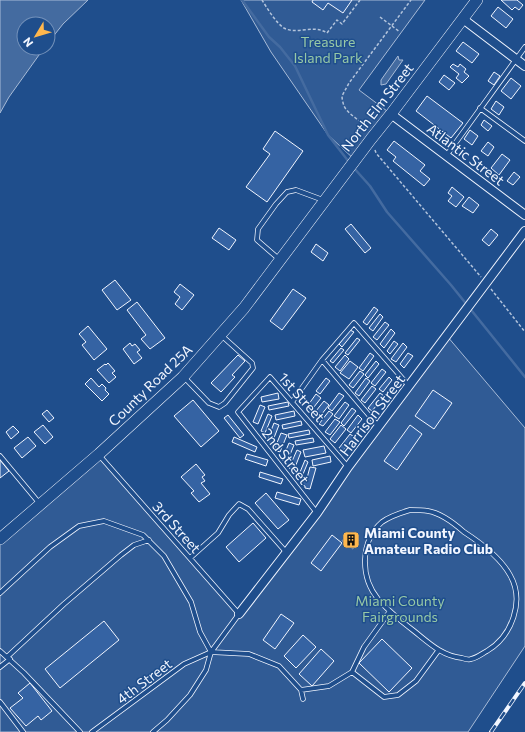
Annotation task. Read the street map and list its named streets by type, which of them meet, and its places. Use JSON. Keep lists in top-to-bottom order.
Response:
{
  "streets": {
    "main road": ["North Elm Street", "County Road 25A"],
    "street": ["Atlantic Street", "Harrison Street"],
    "lane": [
      "1st Street",
      "2nd Street",
      "3rd Street",
      "4th Street"
    ]
  },
  "crossings": [
    ["North Elm Street", "Atlantic Street"],
    ["North Elm Street", "County Road 25A"],
    ["County Road 25A", "3rd Street"],
    ["1st Street", "Harrison Street"],
    ["1st Street", "2nd Street"],
    ["Harrison Street", "2nd Street"],
    ["Harrison Street", "3rd Street"]
  ],
  "parks": ["Treasure Island Park", "Miami County Fairgrounds"],
  "places": {
    "building": ["Miami County Amateur Radio Club"]
  },
  "north": "bottom left"
}
